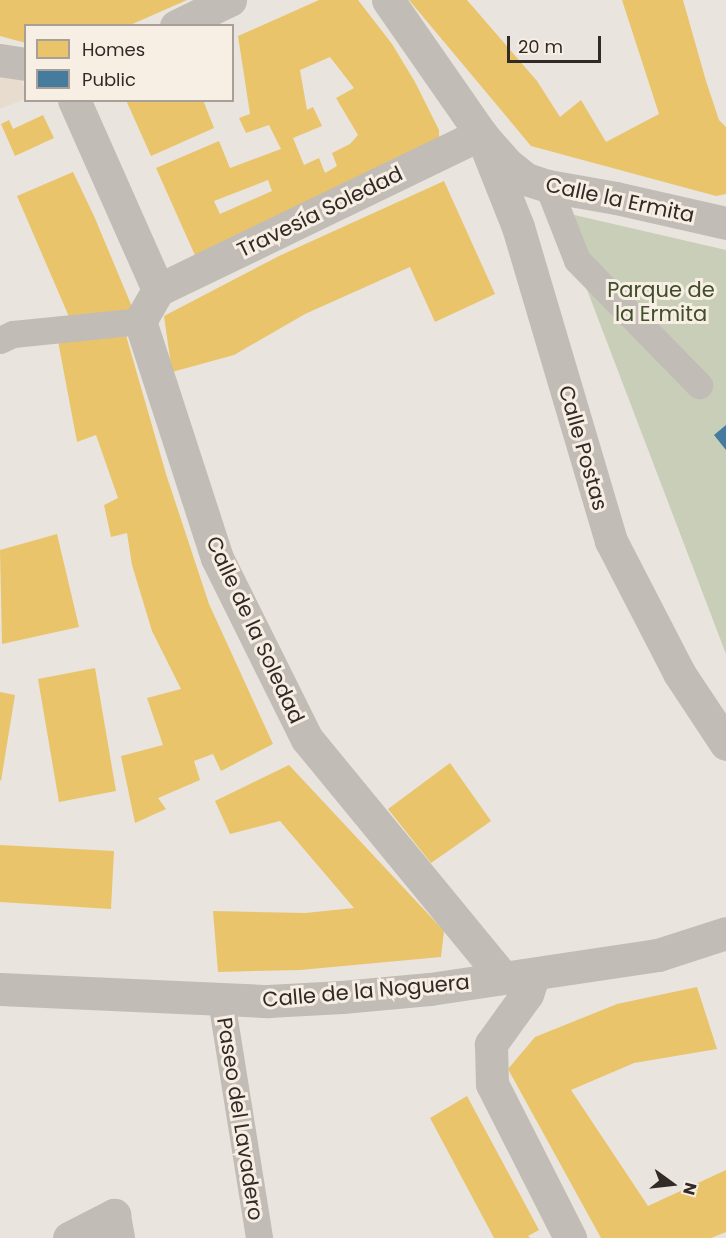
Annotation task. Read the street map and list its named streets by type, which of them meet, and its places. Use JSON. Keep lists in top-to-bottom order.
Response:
{
  "streets": {
    "street": [
      "Calle la Ermita",
      "Travesía Soledad",
      "Calle Postas",
      "Calle de la Soledad",
      "Calle de la Noguera",
      "Paseo del Lavadero"
    ]
  },
  "crossings": [
    ["Calle la Ermita", "Travesía Soledad"],
    ["Calle la Ermita", "Calle Postas"],
    ["Travesía Soledad", "Calle Postas"],
    ["Calle de la Soledad", "Calle de la Noguera"],
    ["Calle de la Noguera", "Paseo del Lavadero"]
  ],
  "parks": ["Parque de la Ermita"],
  "legend": ["Homes", "Public"],
  "scale_bar": "20 m",
  "north": "right"
}
